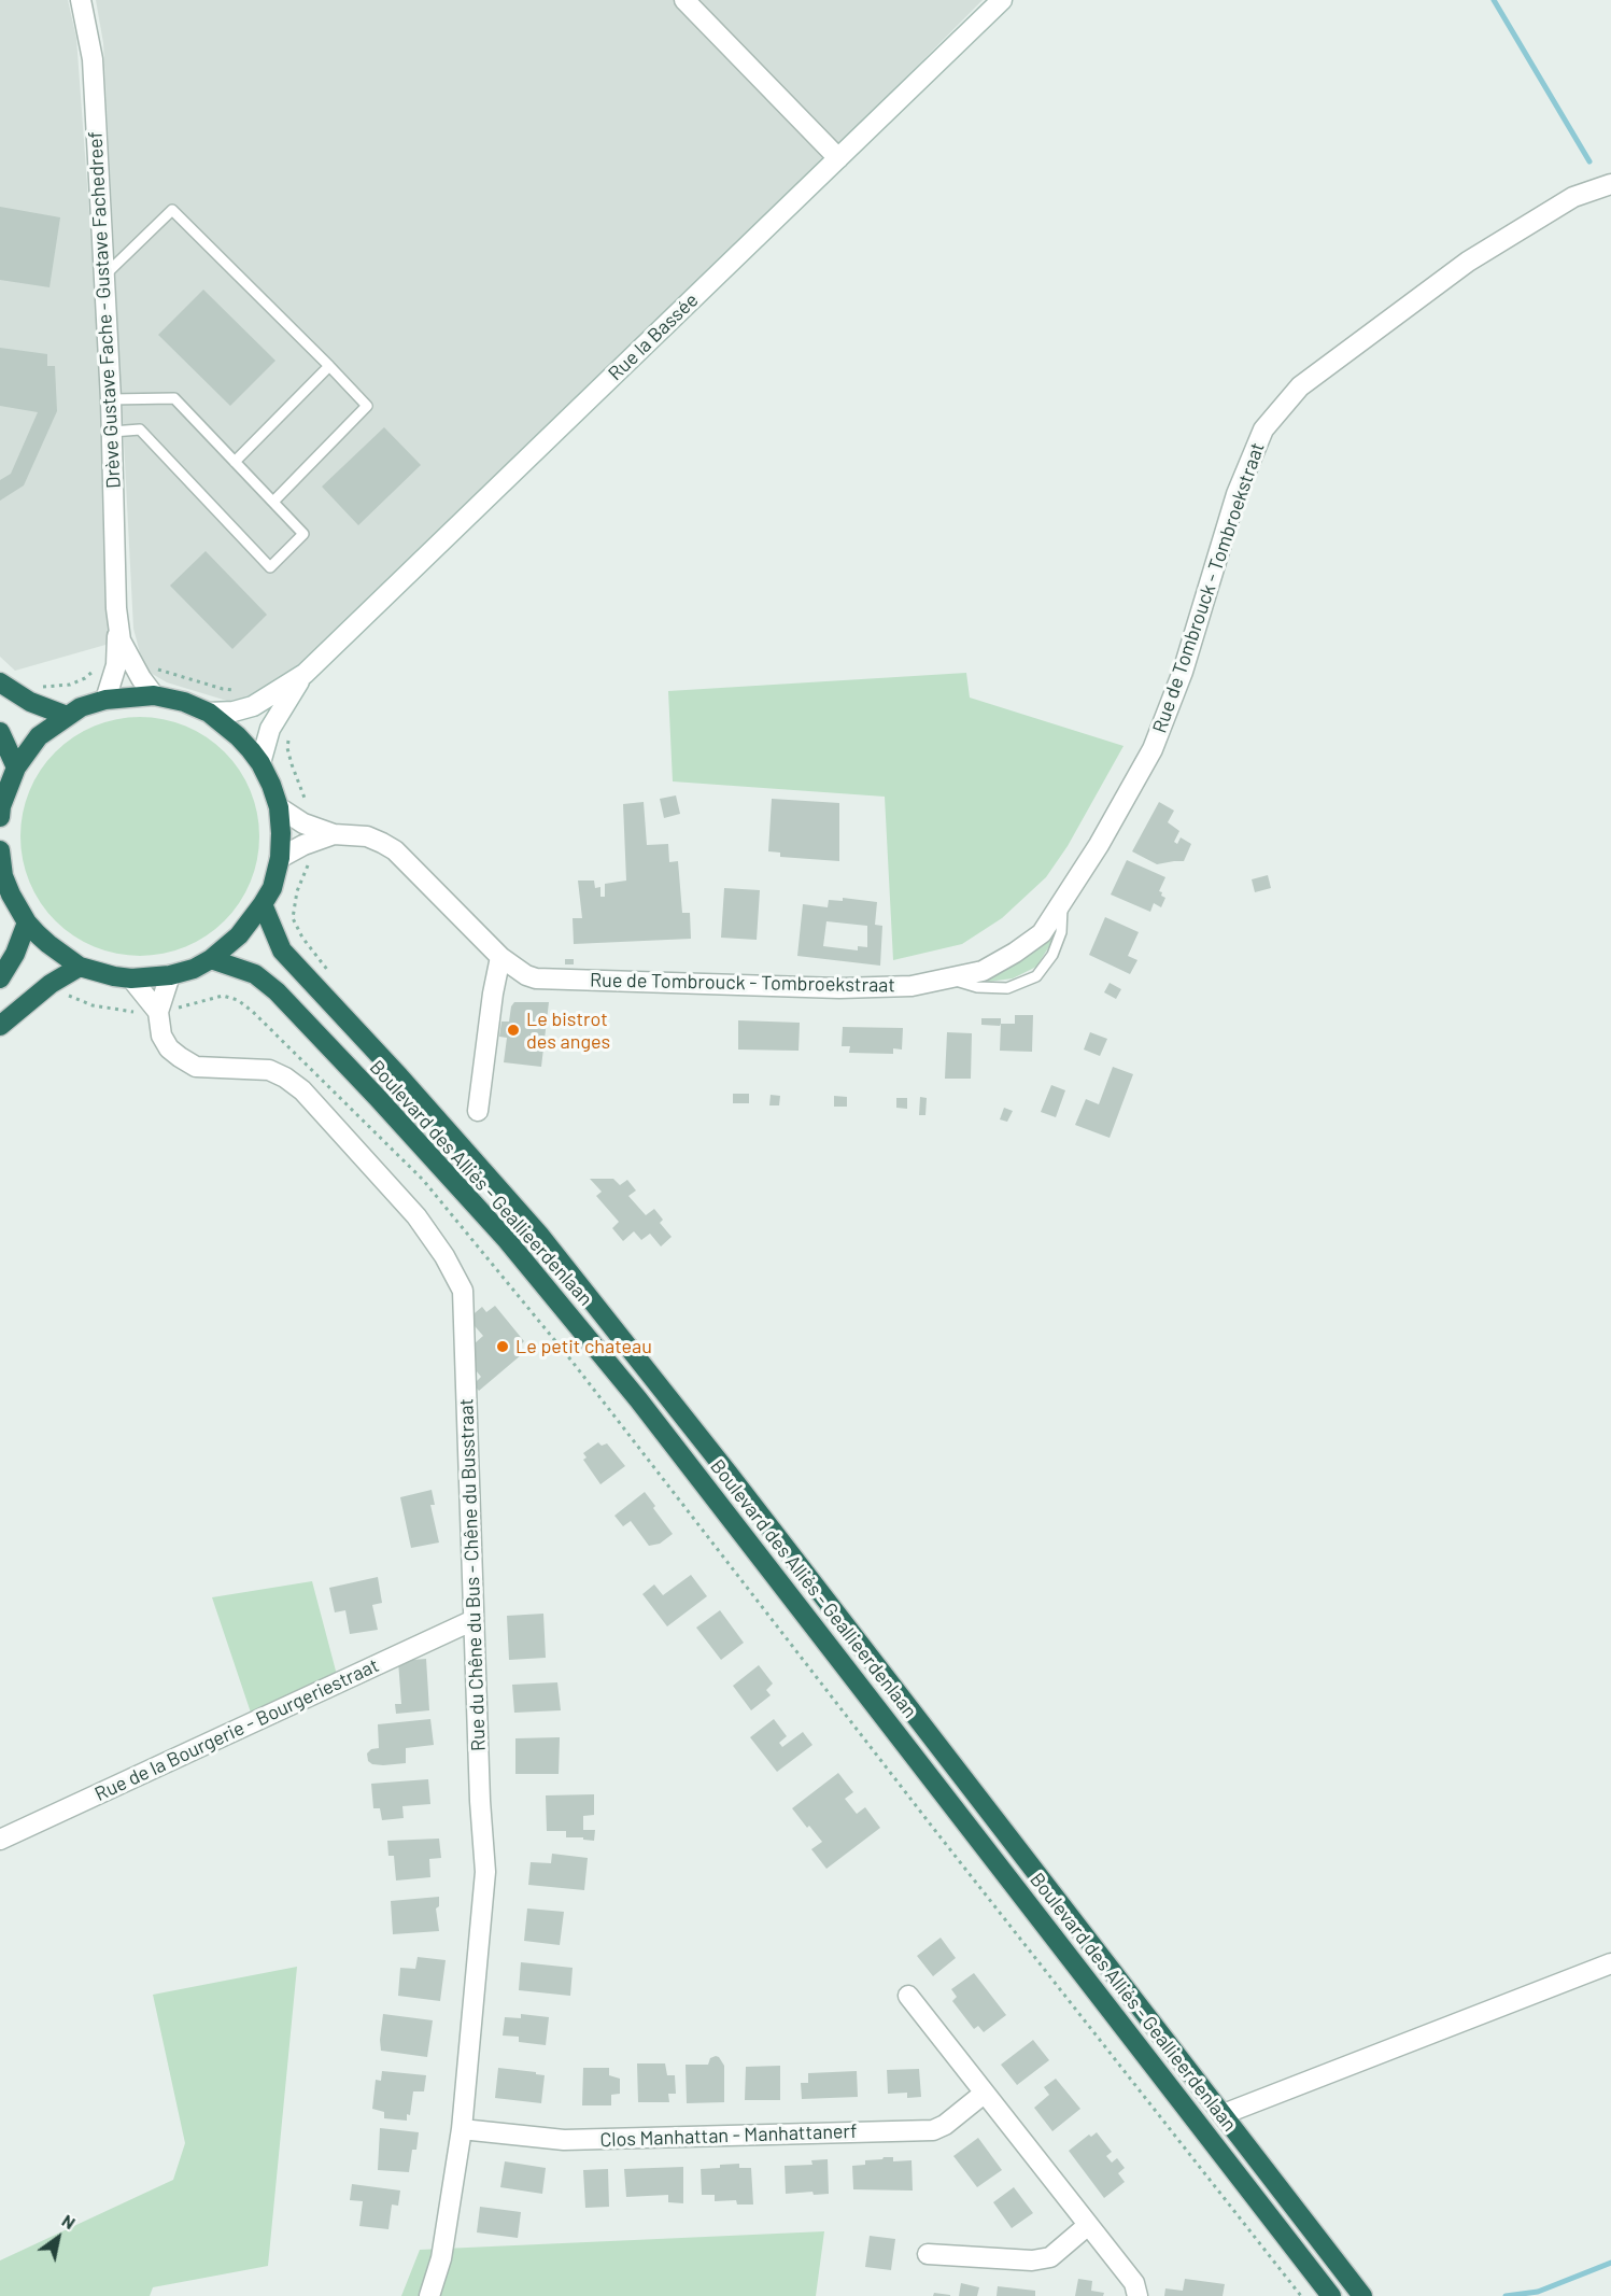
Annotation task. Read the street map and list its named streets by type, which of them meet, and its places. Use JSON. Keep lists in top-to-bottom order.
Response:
{
  "streets": {
    "highway": ["Boulevard des Alliés - Geallieerdenlaan"],
    "street": [
      "Drève Gustave Fache - Gustave Fachedreef",
      "Rue la Bassée",
      "Rue de Tombrouck - Tombroekstraat",
      "Rue du Chêne du Bus - Chêne du Busstraat",
      "Rue de la Bourgerie - Bourgeriestraat",
      "Clos Manhattan - Manhattanerf"
    ]
  },
  "crossings": [
    ["Rue du Chêne du Bus - Chêne du Busstraat", "Rue de la Bourgerie - Bourgeriestraat"],
    ["Rue du Chêne du Bus - Chêne du Busstraat", "Clos Manhattan - Manhattanerf"]
  ],
  "places": ["Le bistrot des anges", "Le petit chateau"],
  "north": "top right"
}
